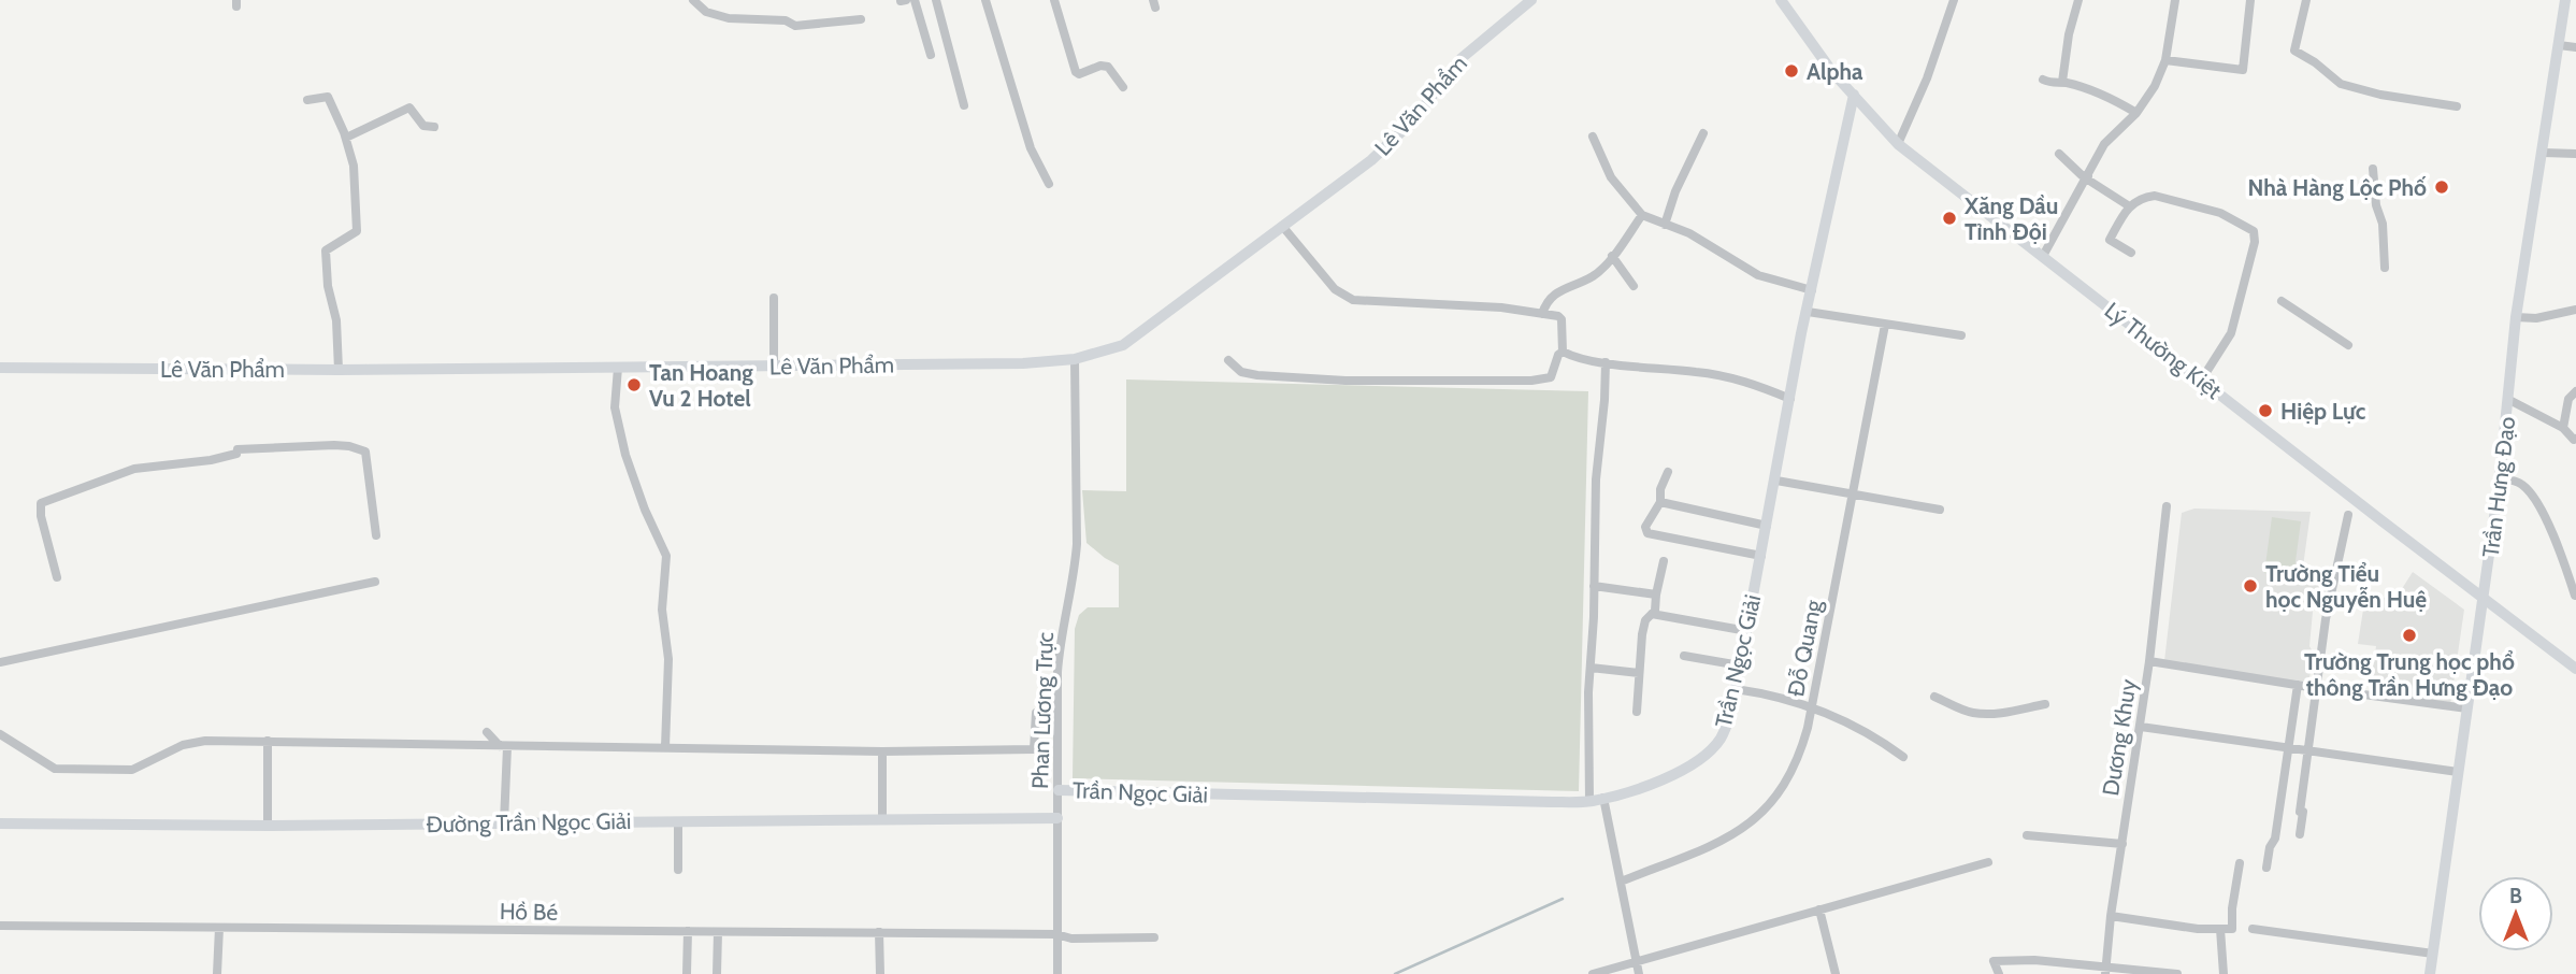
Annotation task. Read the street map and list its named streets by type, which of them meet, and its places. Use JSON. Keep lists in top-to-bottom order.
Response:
{
  "streets": {
    "street": [
      "Lê Văn Phẩm",
      "Lý Thường Kiệt",
      "Trần Hưng Đạo",
      "Đỗ Quang",
      "Trần Ngọc Giải",
      "Phan Lương Trực",
      "Dương Khuy",
      "Đường Trần Ngọc Giải",
      "Hồ Bé"
    ]
  },
  "crossings": [
    ["Lê Văn Phẩm", "Phan Lương Trực"],
    ["Lý Thường Kiệt", "Trần Hưng Đạo"],
    ["Lý Thường Kiệt", "Trần Ngọc Giải"],
    ["Trần Ngọc Giải", "Phan Lương Trực"],
    ["Phan Lương Trực", "Đường Trần Ngọc Giải"],
    ["Phan Lương Trực", "Hồ Bé"]
  ],
  "places": [
    "Alpha",
    "Nhà Hàng Lộc Phố",
    "Xăng Dầu Tỉnh Đội",
    "Tan Hoang Vu 2 Hotel",
    "Hiệp Lực",
    "Trường Tiểu học Nguyễn Huệ",
    "Trường Trung học phổ thông Trần Hưng Đạo"
  ],
  "north": "top"
}
